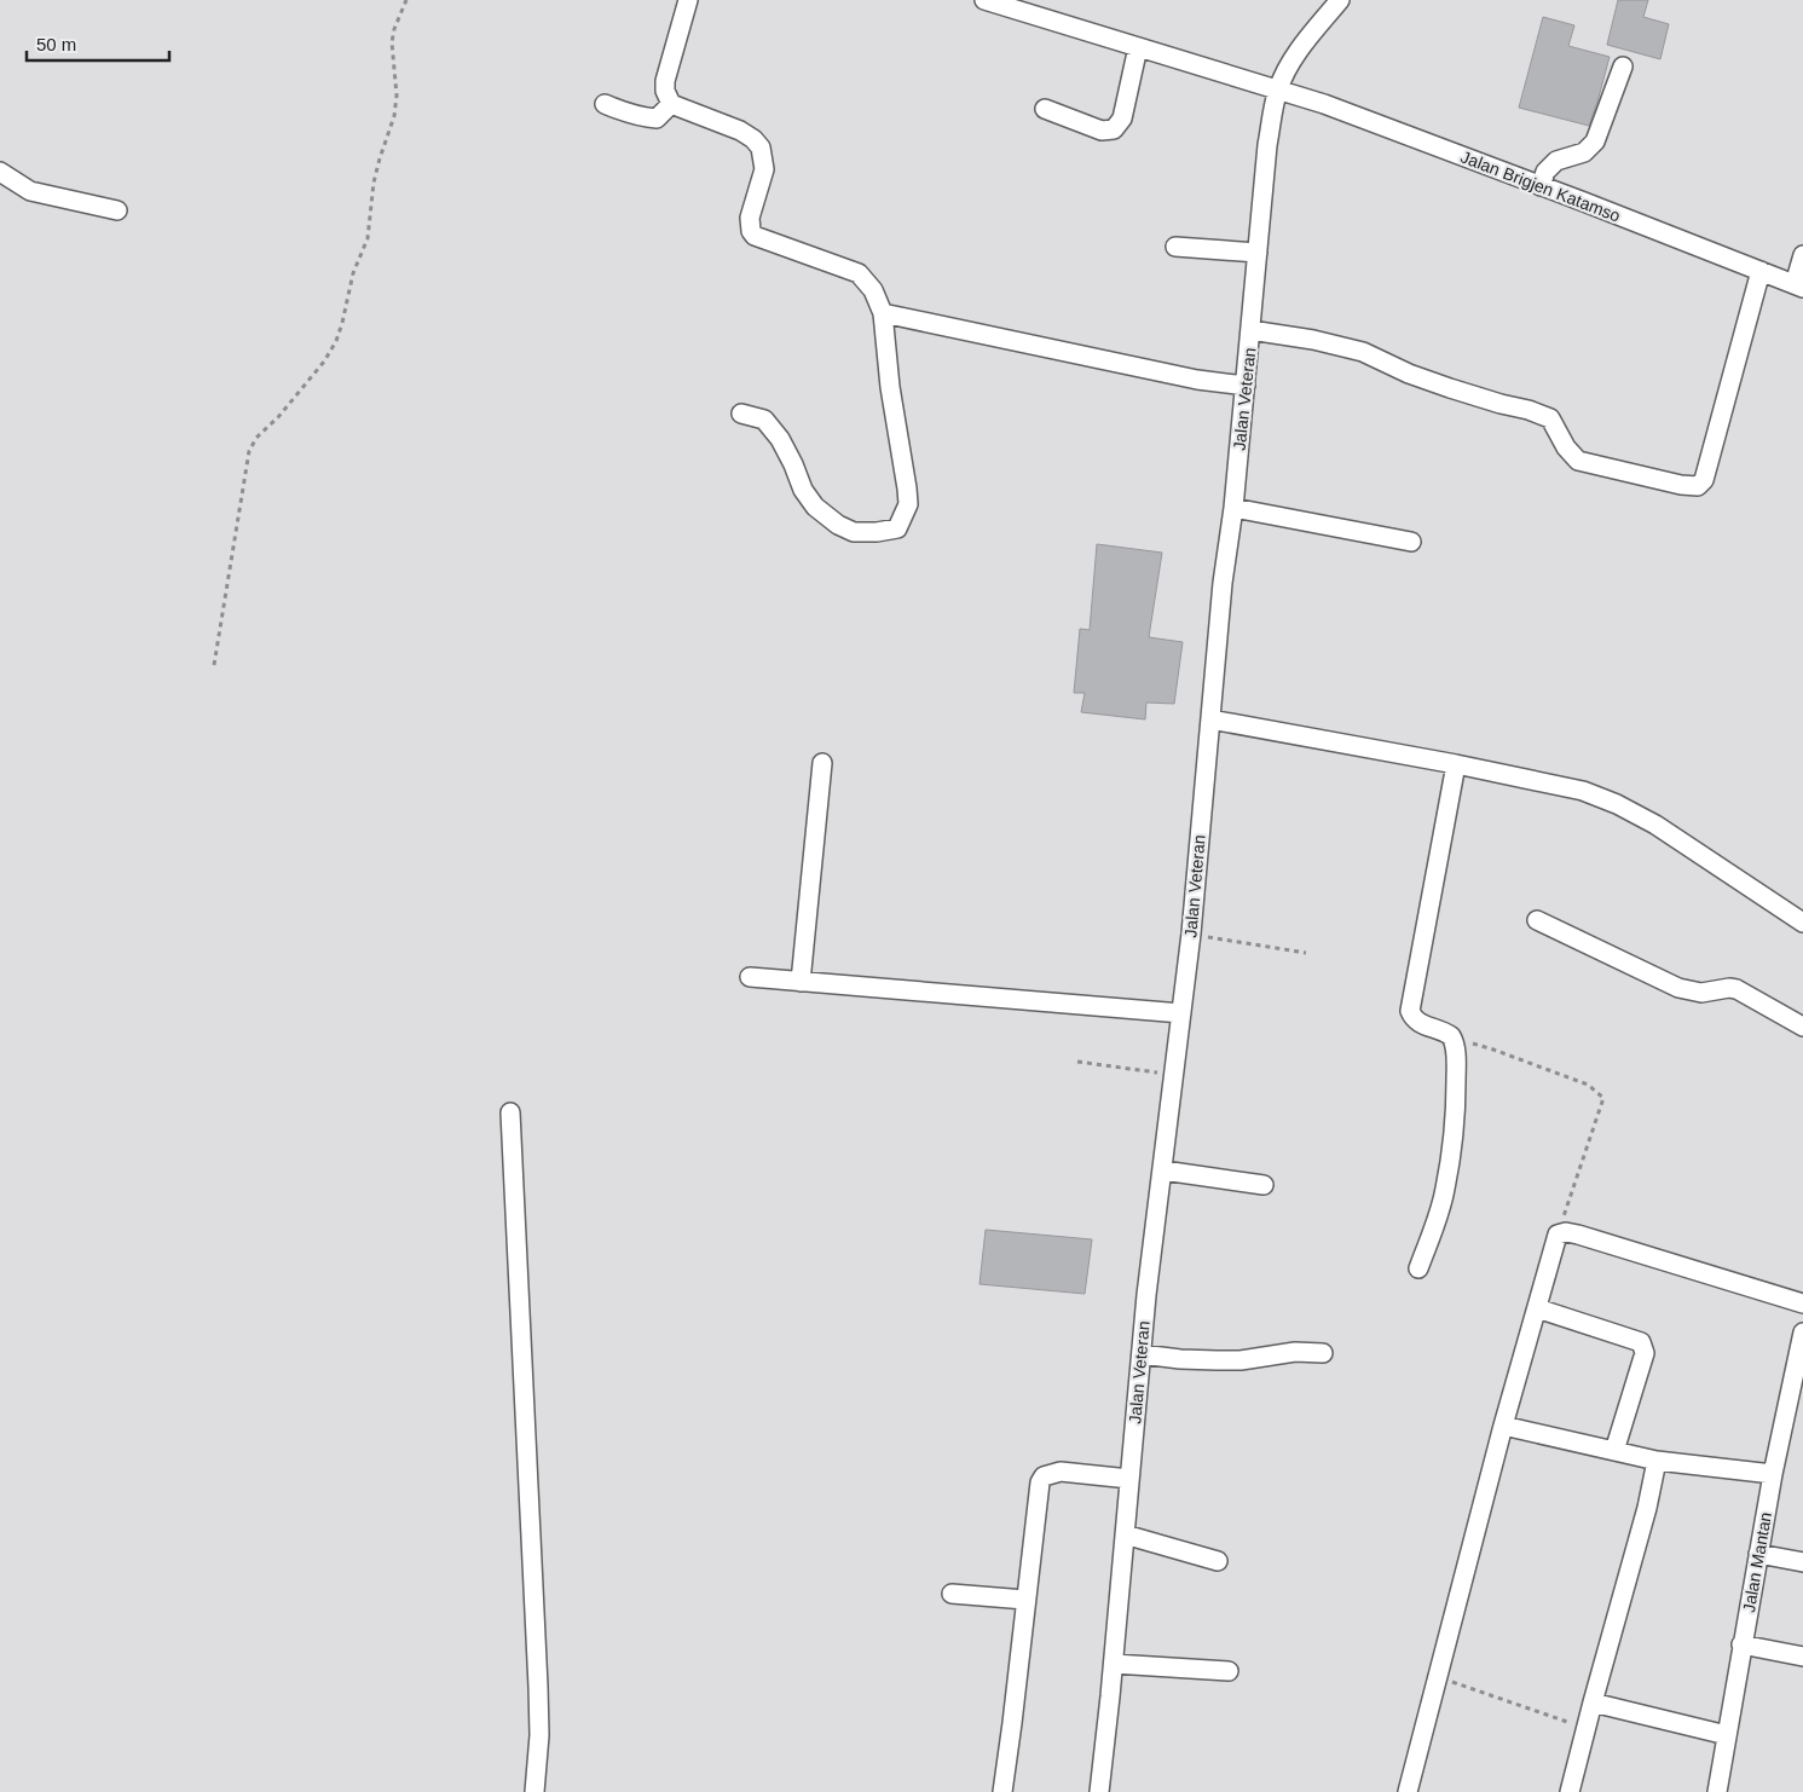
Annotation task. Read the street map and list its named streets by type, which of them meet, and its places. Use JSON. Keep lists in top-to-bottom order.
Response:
{
  "streets": {
    "street": ["Jalan Brigjen Katamso", "Jalan Veteran", "Jalan Mantan"]
  },
  "crossings": [
    ["Jalan Brigjen Katamso", "Jalan Veteran"]
  ],
  "scale_bar": "50 m"
}
